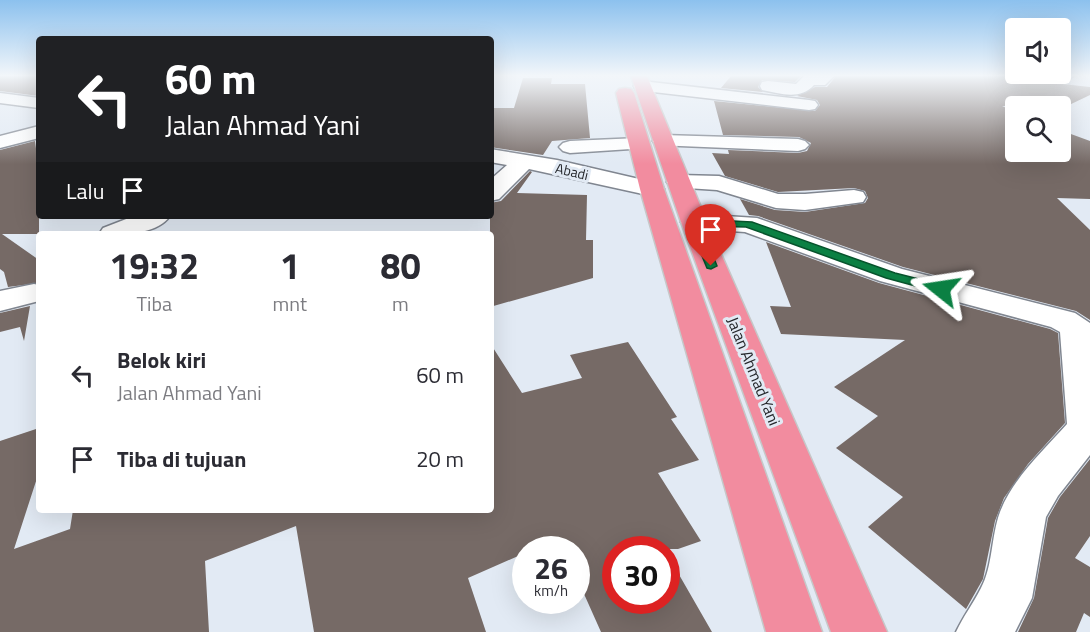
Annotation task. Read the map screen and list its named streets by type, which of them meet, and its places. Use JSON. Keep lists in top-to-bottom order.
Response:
{
  "streets": {
    "highway": ["Jalan Ahmad Yani"],
    "street": ["Abadi"]
  },
  "crossings": [
    ["Abadi", "Jalan Ahmad Yani"]
  ],
  "page": {
    "turn": ["60 m", "Jalan Ahmad Yani"],
    "then": "Lalu",
    "eta": [
      "19:32",
      "Tiba",
      "1",
      "mnt",
      "80",
      "m"
    ],
    "list": [
      {
        "name": "Belok kiri",
        "note": "Jalan Ahmad Yani",
        "value": "60 m"
      },
      {
        "name": "Tiba di tujuan",
        "value": "20 m"
      }
    ],
    "speed": "26 km/h",
    "limit": "30"
  }
}
